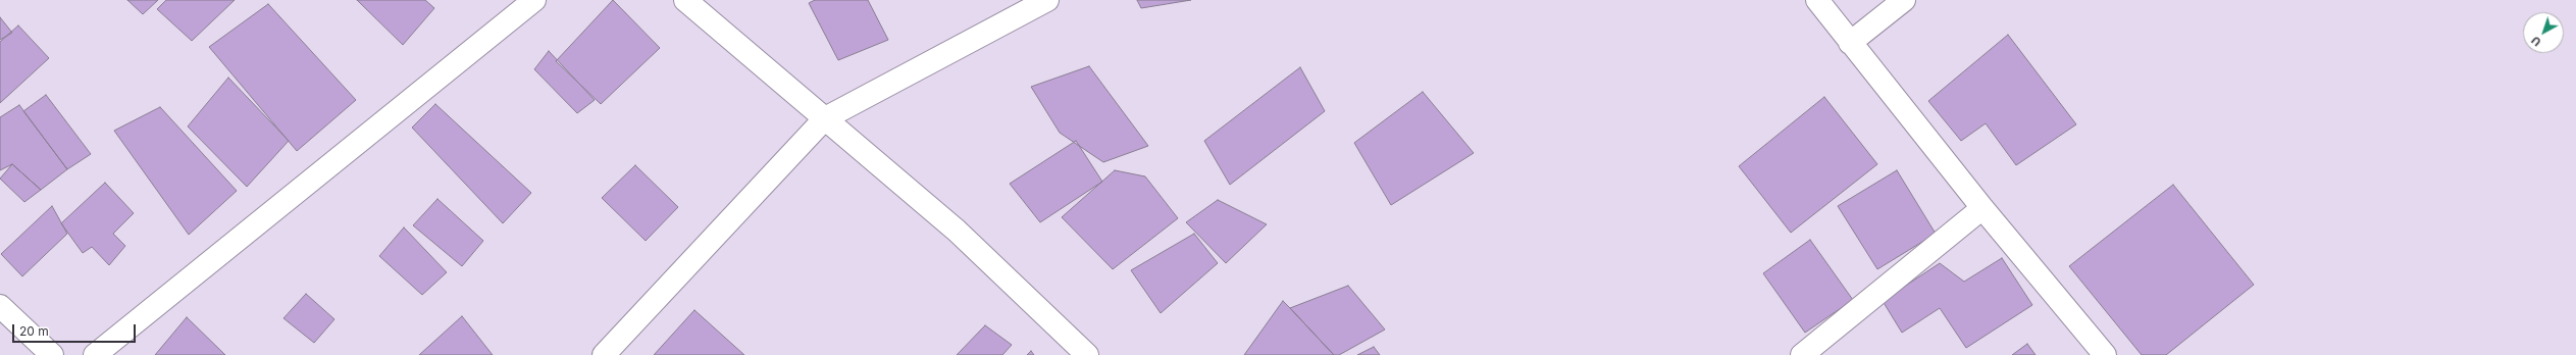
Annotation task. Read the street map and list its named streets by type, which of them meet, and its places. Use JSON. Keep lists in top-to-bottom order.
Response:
{
  "scale_bar": "20 m",
  "north": "bottom left"
}
